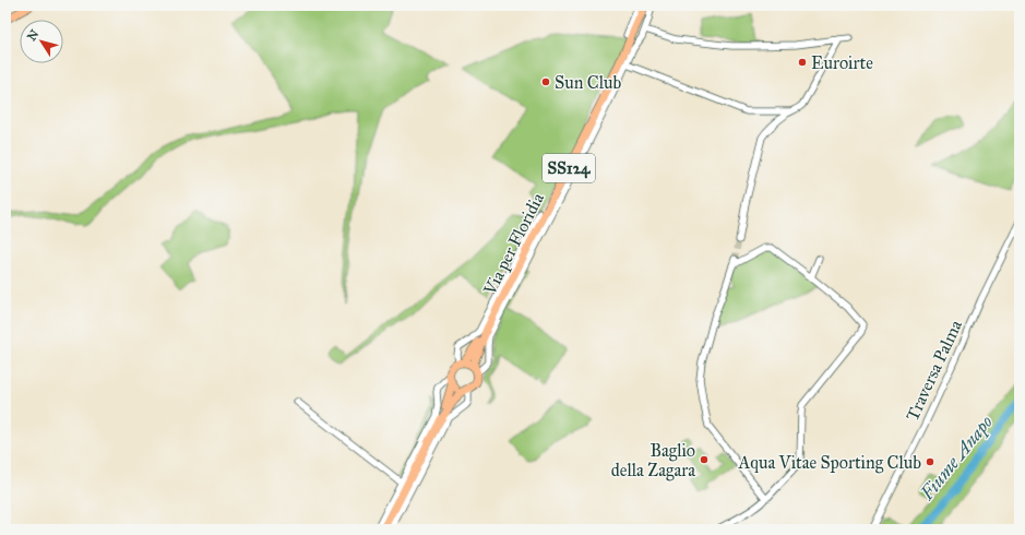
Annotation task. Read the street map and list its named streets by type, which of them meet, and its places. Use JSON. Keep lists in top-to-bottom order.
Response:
{
  "streets": {
    "main road": ["SS124", "Via per Floridia"],
    "street": ["Traversa Palma"]
  },
  "water": ["Fiume Anapo"],
  "places": [
    "Euroirte",
    "Sun Club",
    "Baglio della Zagara",
    "Aqua Vitae Sporting Club"
  ],
  "north": "top left"
}
